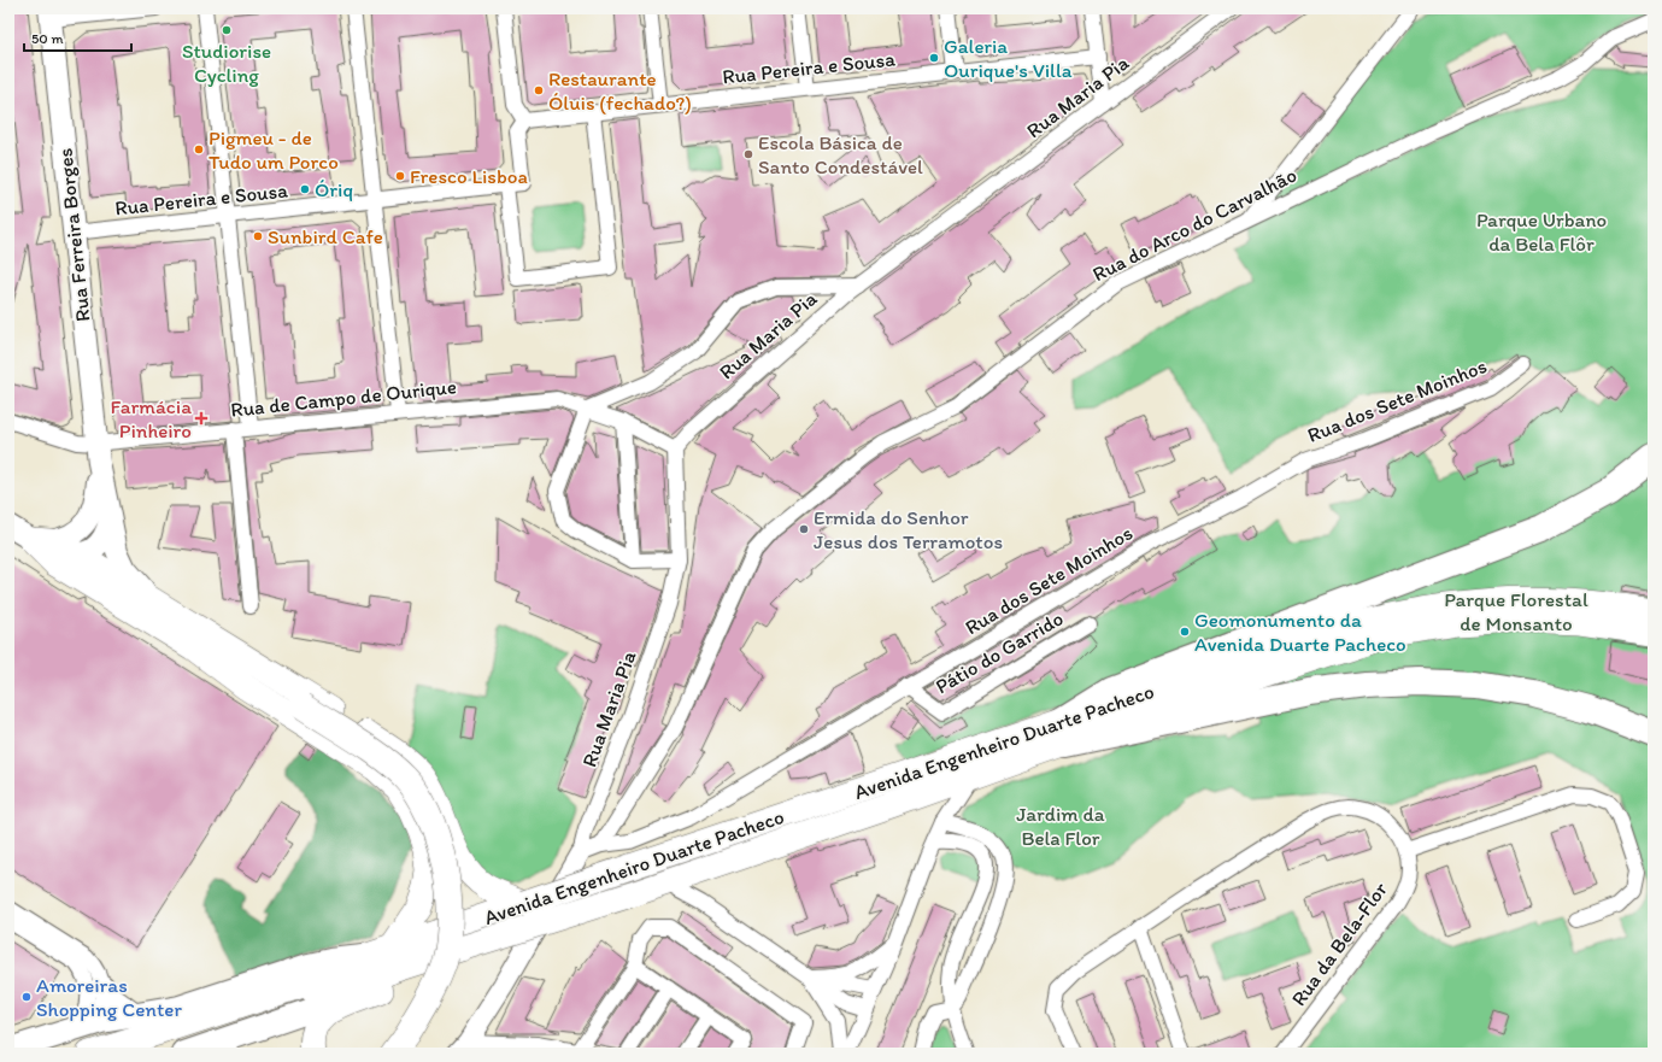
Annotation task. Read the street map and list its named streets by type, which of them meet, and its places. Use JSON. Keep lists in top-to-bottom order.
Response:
{
  "streets": {
    "highway": ["Avenida Engenheiro Duarte Pacheco"],
    "main road": ["Rua Ferreira Borges"],
    "street": [
      "Rua Pereira e Sousa",
      "Rua Maria Pia",
      "Rua do Arco do Carvalhão",
      "Rua de Campo de Ourique",
      "Rua dos Sete Moinhos",
      "Pátio do Garrido",
      "Rua da Bela-Flor"
    ]
  },
  "crossings": [
    ["Rua Pereira e Sousa", "Rua Ferreira Borges"],
    ["Rua Maria Pia", "Rua de Campo de Ourique"],
    ["Rua do Arco do Carvalhão", "Rua dos Sete Moinhos"],
    ["Rua Ferreira Borges", "Rua de Campo de Ourique"],
    ["Rua dos Sete Moinhos", "Pátio do Garrido"]
  ],
  "parks": ["Parque Urbano da Bela Flôr", "Parque Florestal de Monsanto", "Jardim da Bela Flor"],
  "places": {
    "other": [
      "Studiorise Cycling",
      "Galeria Ourique's Villa",
      "Restaurante Óluis (fechado?)",
      "Pigmeu - de Tudo um Porco",
      "Escola Básica de Santo Condestável",
      "Fresco Lisboa",
      "Óriq",
      "Sunbird Cafe",
      "Ermida do Senhor Jesus dos Terramotos",
      "Geomonumento da Avenida Duarte Pacheco",
      "Amoreiras Shopping Center"
    ],
    "health": ["Farmácia Pinheiro"]
  },
  "scale_bar": "50 m"
}
